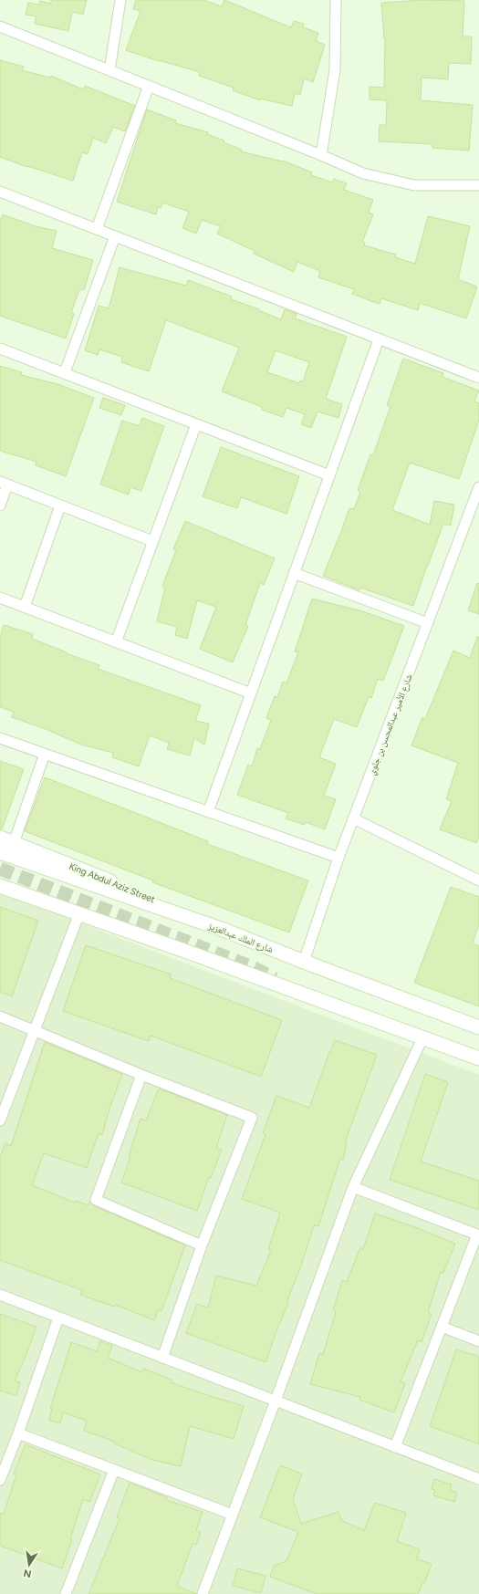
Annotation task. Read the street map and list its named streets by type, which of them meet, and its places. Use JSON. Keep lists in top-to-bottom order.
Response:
{
  "streets": {
    "street": ["شارع الأمير عبدالمحسن بن جلوي", "King Abdul Aziz Street", "شارع الملك عبدالعزيز"]
  },
  "crossings": [
    ["شارع الأمير عبدالمحسن بن جلوي", "شارع الملك عبدالعزيز"],
    ["King Abdul Aziz Street", "شارع الملك عبدالعزيز"]
  ],
  "north": "bottom"
}
